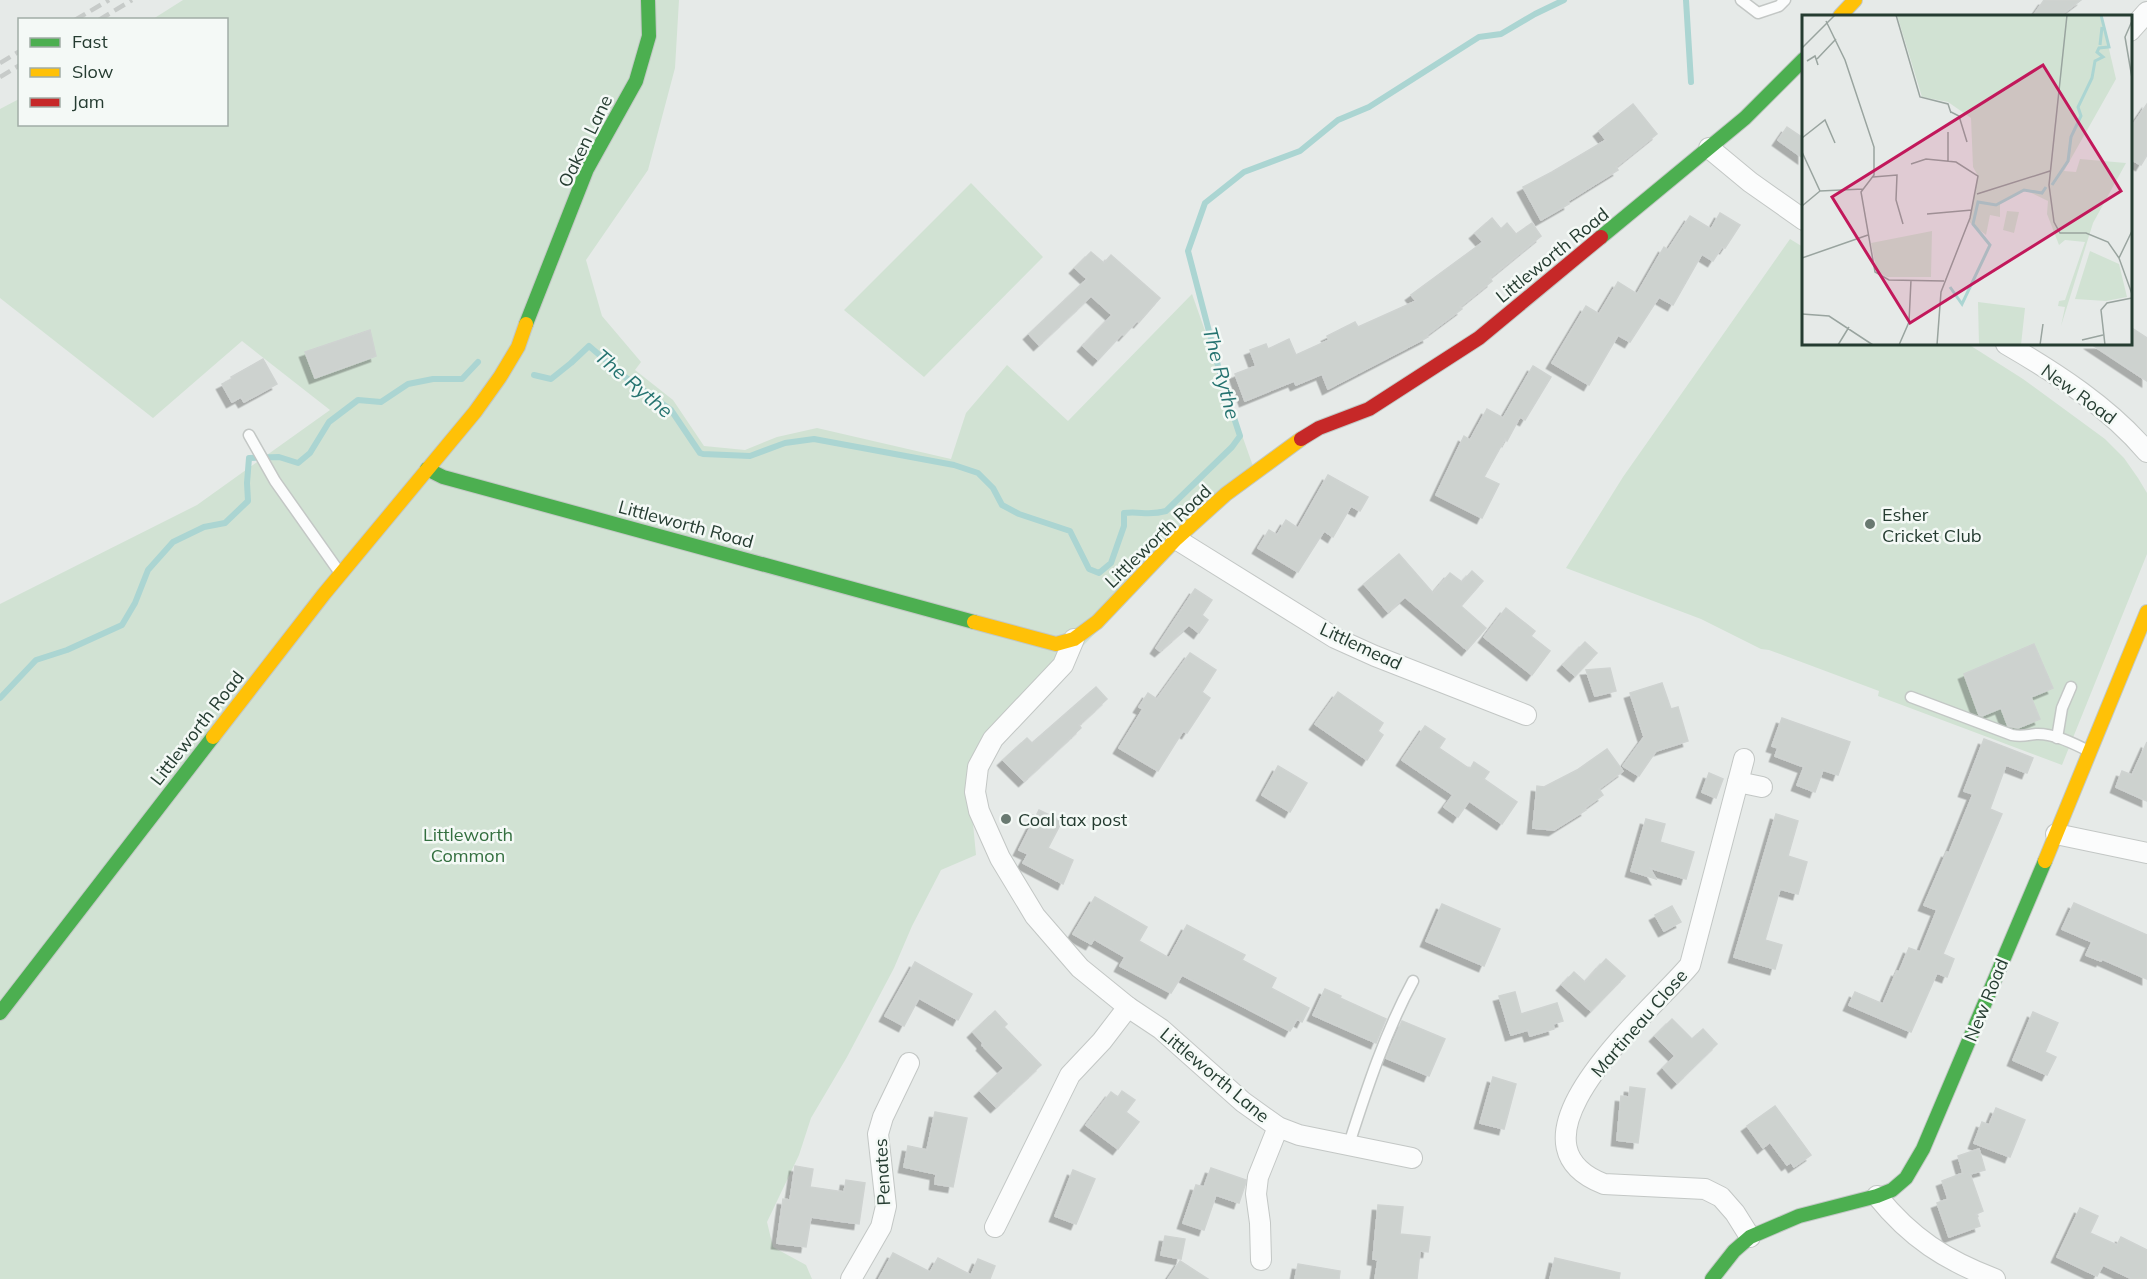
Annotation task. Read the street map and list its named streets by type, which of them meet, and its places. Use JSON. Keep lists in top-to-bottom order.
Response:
{
  "streets": {
    "street": [
      "Oaken Lane",
      "Littleworth Road",
      "New Road",
      "Littlemead",
      "Martineau Close",
      "Littleworth Lane",
      "Penates"
    ]
  },
  "crossings": [
    ["Oaken Lane", "Littleworth Road"],
    ["Littleworth Road", "Littlemead"],
    ["Littleworth Road", "Littleworth Lane"],
    ["New Road", "Martineau Close"]
  ],
  "water": ["The Rythe"],
  "parks": ["Littleworth Common"],
  "places": ["Esher Cricket Club", "Coal tax post"],
  "legend": ["Fast", "Slow", "Jam"]
}
